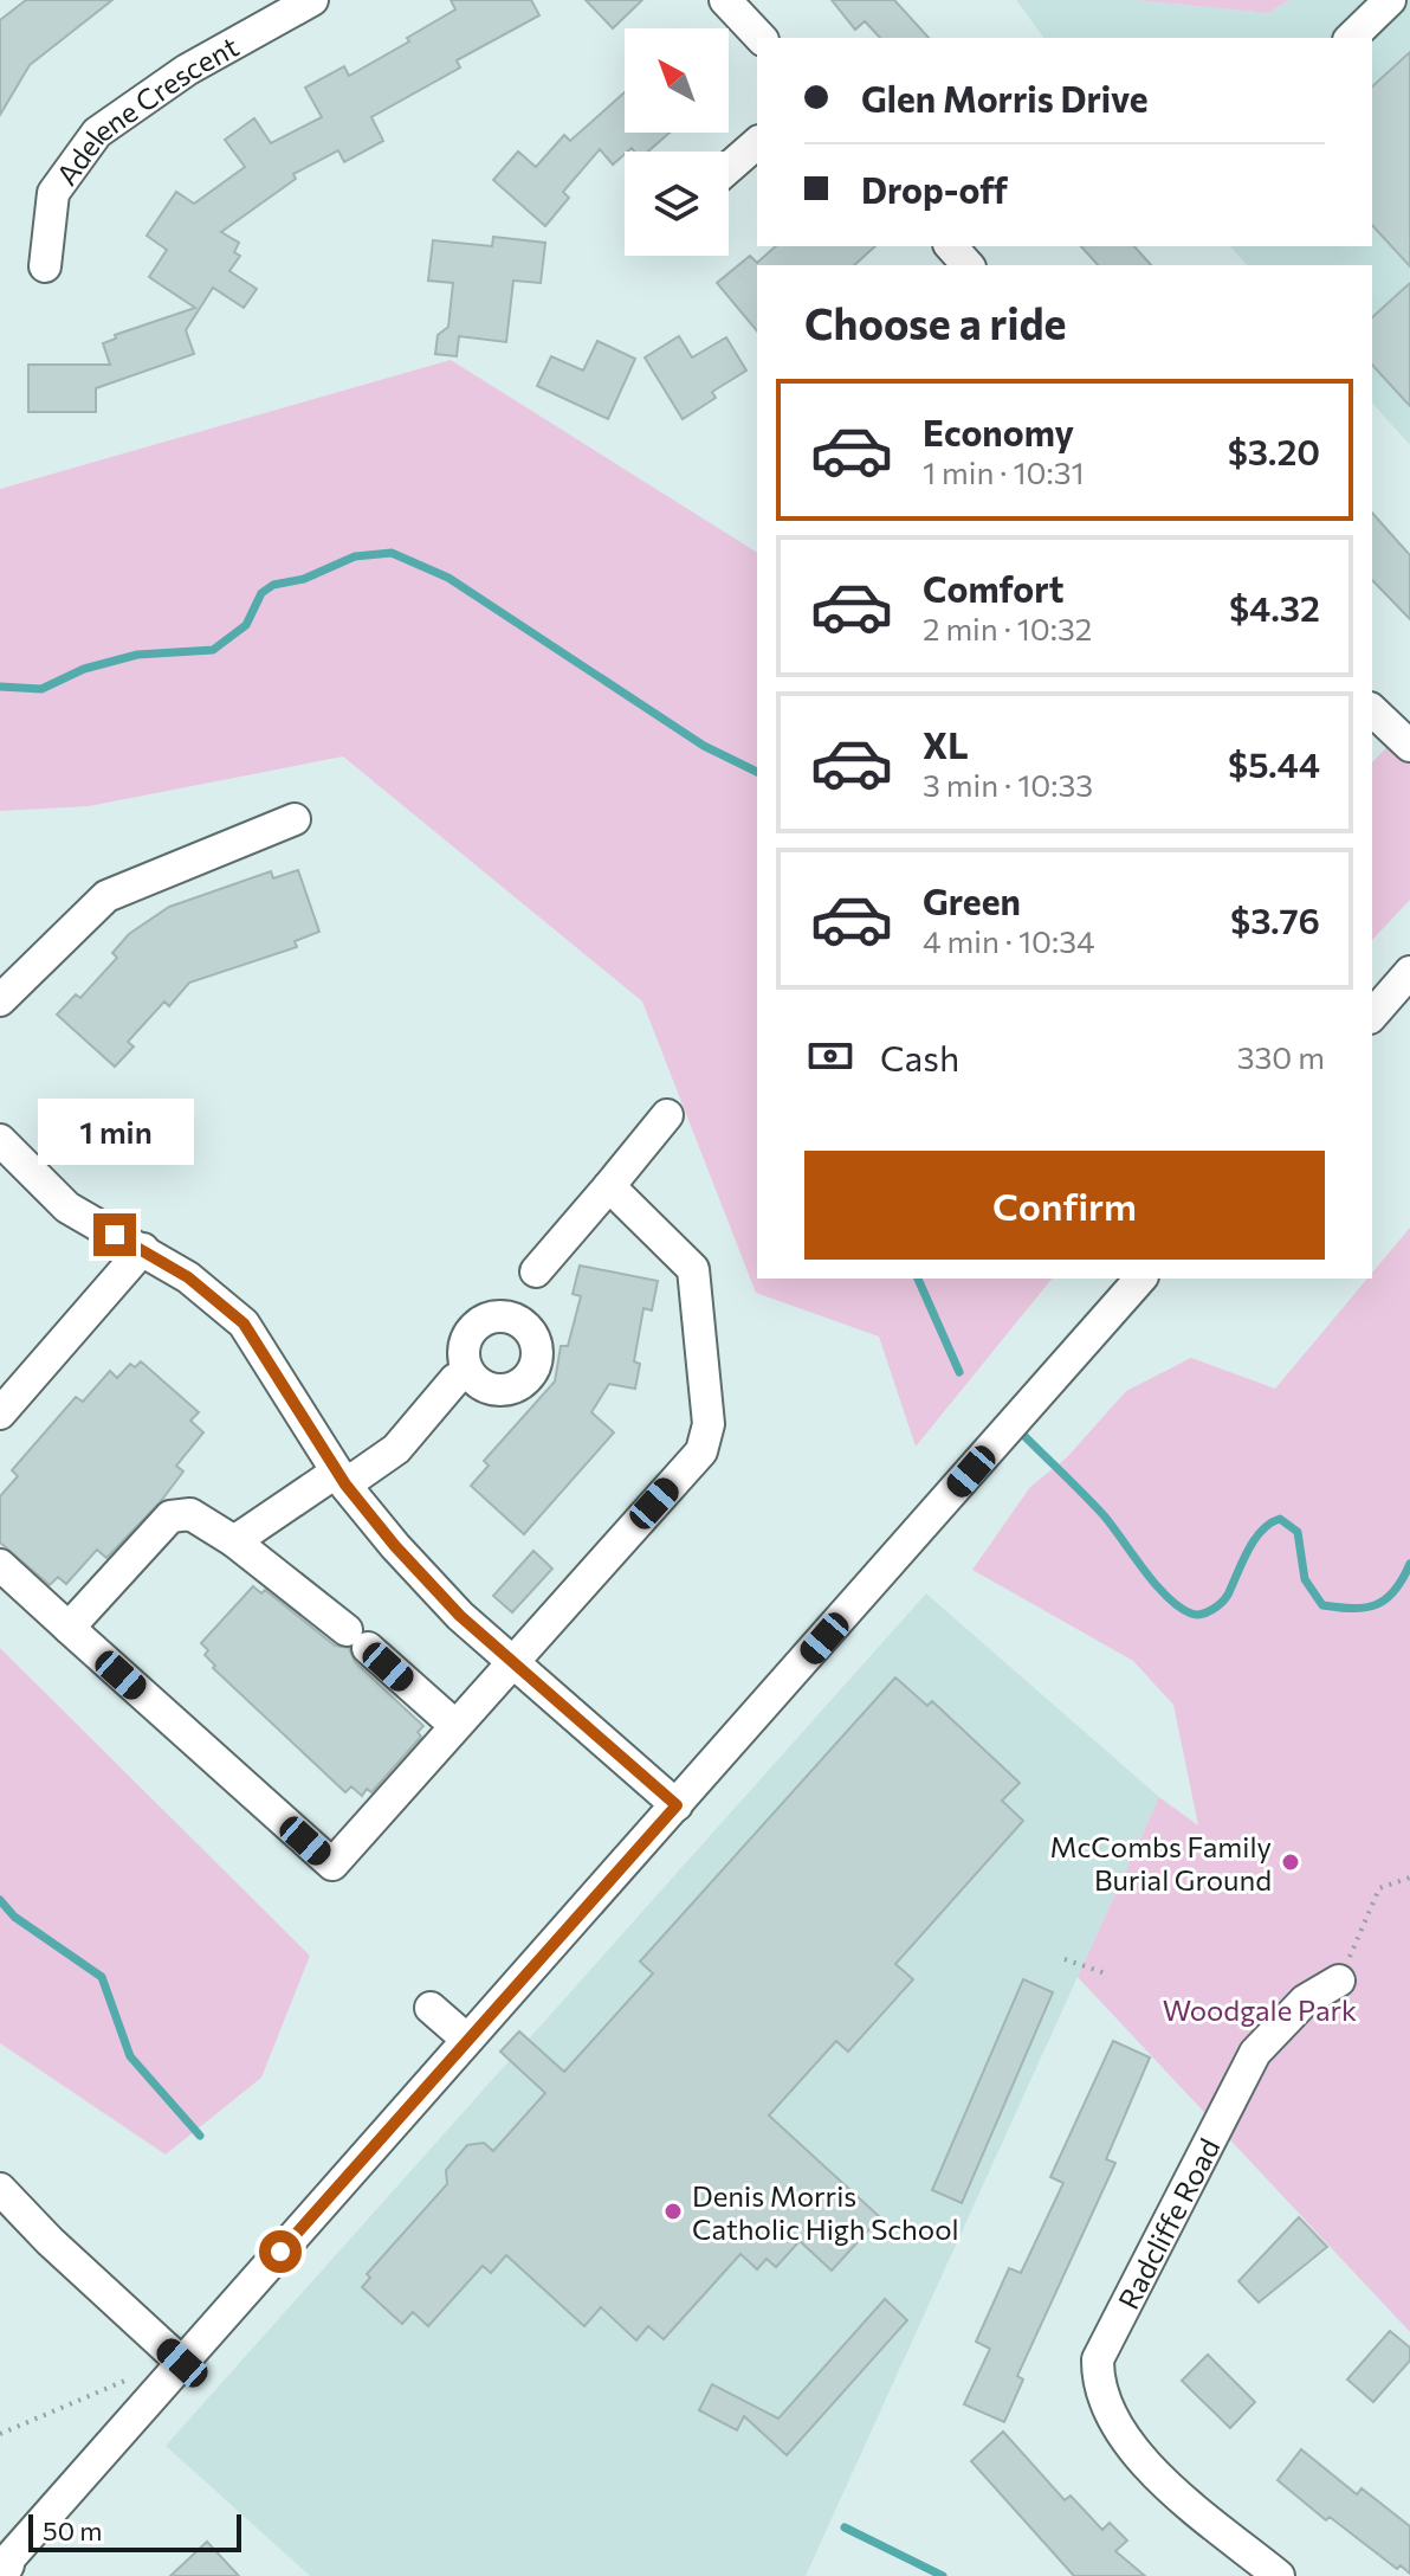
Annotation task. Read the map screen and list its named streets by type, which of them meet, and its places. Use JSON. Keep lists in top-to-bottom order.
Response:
{
  "streets": {
    "street": ["Adelene Crescent", "Radcliffe Road"]
  },
  "parks": ["Woodgale Park"],
  "places": ["McCombs Family Burial Ground", "Denis Morris Catholic High School"],
  "scale_bar": "50 m",
  "north": "top left",
  "page": {
    "banner": ["Glen Morris Drive", "Drop-off"],
    "heading": "Choose a ride",
    "list": [
      {
        "name": "Economy",
        "note": "1 min · 10:31",
        "value": "$3.20"
      },
      {
        "name": "Comfort",
        "note": "2 min · 10:32",
        "value": "$4.32"
      },
      {
        "name": "XL",
        "note": "3 min · 10:33",
        "value": "$5.44"
      },
      {
        "name": "Green",
        "note": "4 min · 10:34",
        "value": "$3.76"
      }
    ],
    "pay": ["Cash", "330 m"],
    "bubble": "1 min",
    "buttons": "Confirm",
    "scale": "50 m"
  }
}
